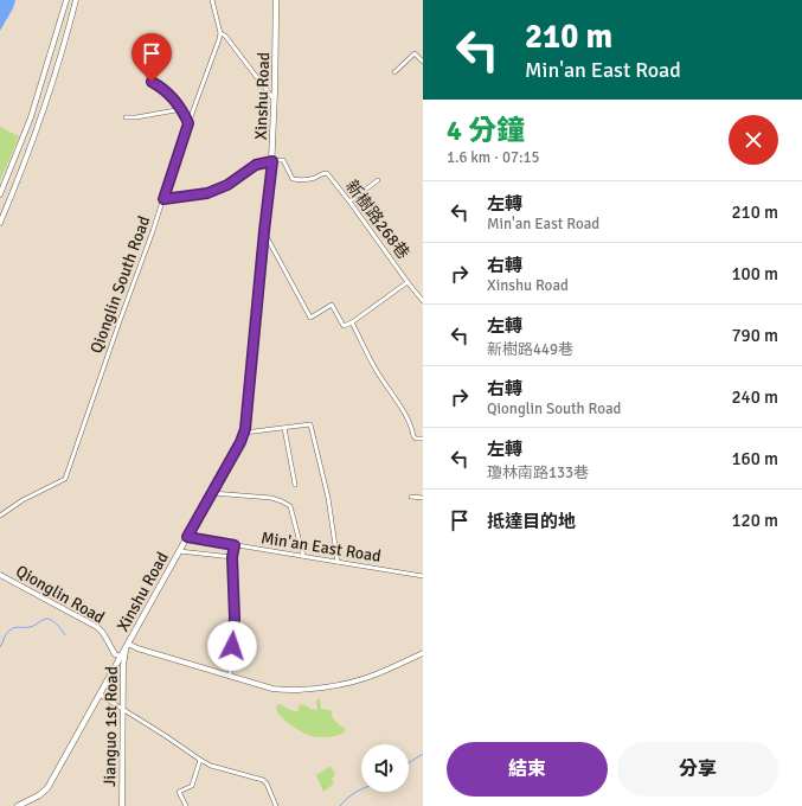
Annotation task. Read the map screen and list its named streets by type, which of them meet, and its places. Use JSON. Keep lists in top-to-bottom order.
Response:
{
  "streets": {
    "main road": ["Xinshu Road"],
    "street": [
      "新樹路268巷",
      "Qionglin South Road",
      "Min'an East Road",
      "Qionglin Road",
      "Jianguo 1st Road"
    ]
  },
  "crossings": [
    ["Xinshu Road", "新樹路268巷"],
    ["Xinshu Road", "Min'an East Road"],
    ["Xinshu Road", "Qionglin Road"],
    ["Xinshu Road", "Jianguo 1st Road"],
    ["Qionglin Road", "Jianguo 1st Road"]
  ],
  "page": {
    "turn": ["210 m", "Min'an East Road"],
    "heading": ["4 分鐘", "1.6 km · 07:15"],
    "list": [
      {
        "name": "左轉",
        "note": "Min'an East Road",
        "value": "210 m"
      },
      {
        "name": "右轉",
        "note": "Xinshu Road",
        "value": "100 m"
      },
      {
        "name": "左轉",
        "note": "新樹路449巷",
        "value": "790 m"
      },
      {
        "name": "右轉",
        "note": "Qionglin South Road",
        "value": "240 m"
      },
      {
        "name": "左轉",
        "note": "瓊林南路133巷",
        "value": "160 m"
      },
      {
        "name": "抵達目的地",
        "value": "120 m"
      }
    ],
    "buttons": ["結束", "分享"]
  }
}
